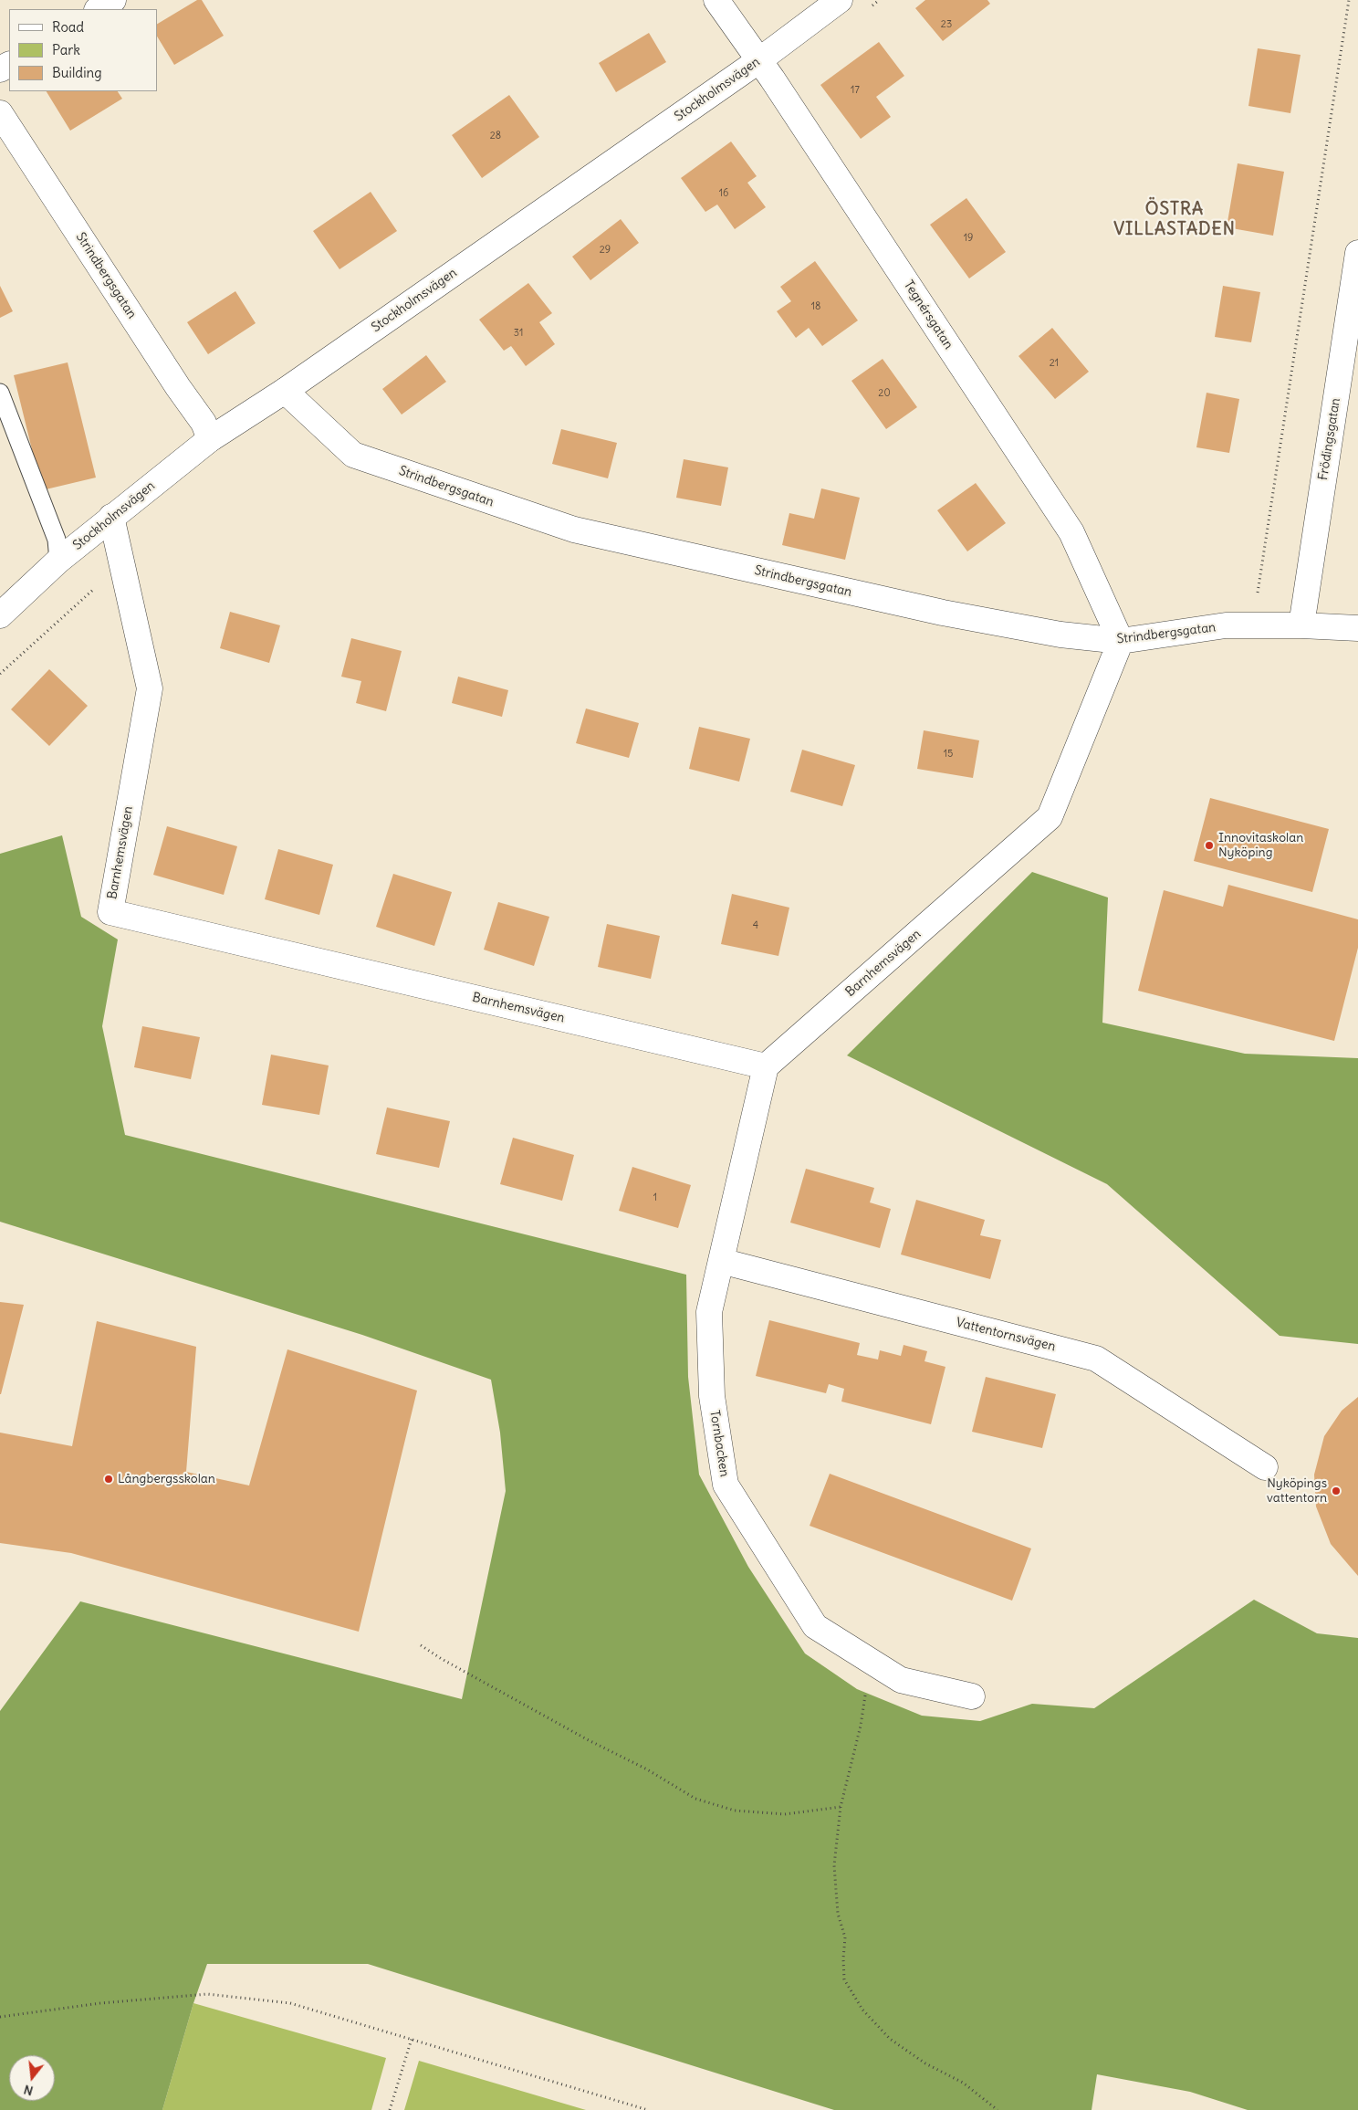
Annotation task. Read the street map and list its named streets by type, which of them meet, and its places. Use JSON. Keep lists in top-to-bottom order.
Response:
{
  "streets": {
    "street": [
      "Stockholmsvägen",
      "Strindbergsgatan",
      "Tegnérsgatan",
      "Frödingsgatan",
      "Barnhemsvägen",
      "Vattentornsvägen",
      "Tornbacken"
    ]
  },
  "crossings": [
    ["Stockholmsvägen", "Strindbergsgatan"],
    ["Stockholmsvägen", "Tegnérsgatan"],
    ["Stockholmsvägen", "Barnhemsvägen"],
    ["Strindbergsgatan", "Tegnérsgatan"],
    ["Strindbergsgatan", "Frödingsgatan"],
    ["Strindbergsgatan", "Barnhemsvägen"],
    ["Tegnérsgatan", "Barnhemsvägen"],
    ["Barnhemsvägen", "Tornbacken"],
    ["Vattentornsvägen", "Tornbacken"]
  ],
  "districts": ["ÖSTRA VILLASTADEN"],
  "places": ["Innovitaskolan Nyköping", "Långbergsskolan", "Nyköpings vattentorn"],
  "house_numbers": [
    "23",
    "17",
    "28",
    "16",
    "19",
    "29",
    "18",
    "31",
    "21",
    "20",
    "15",
    "4",
    "1"
  ],
  "legend": ["Road", "Park", "Building"],
  "north": "bottom"
}
